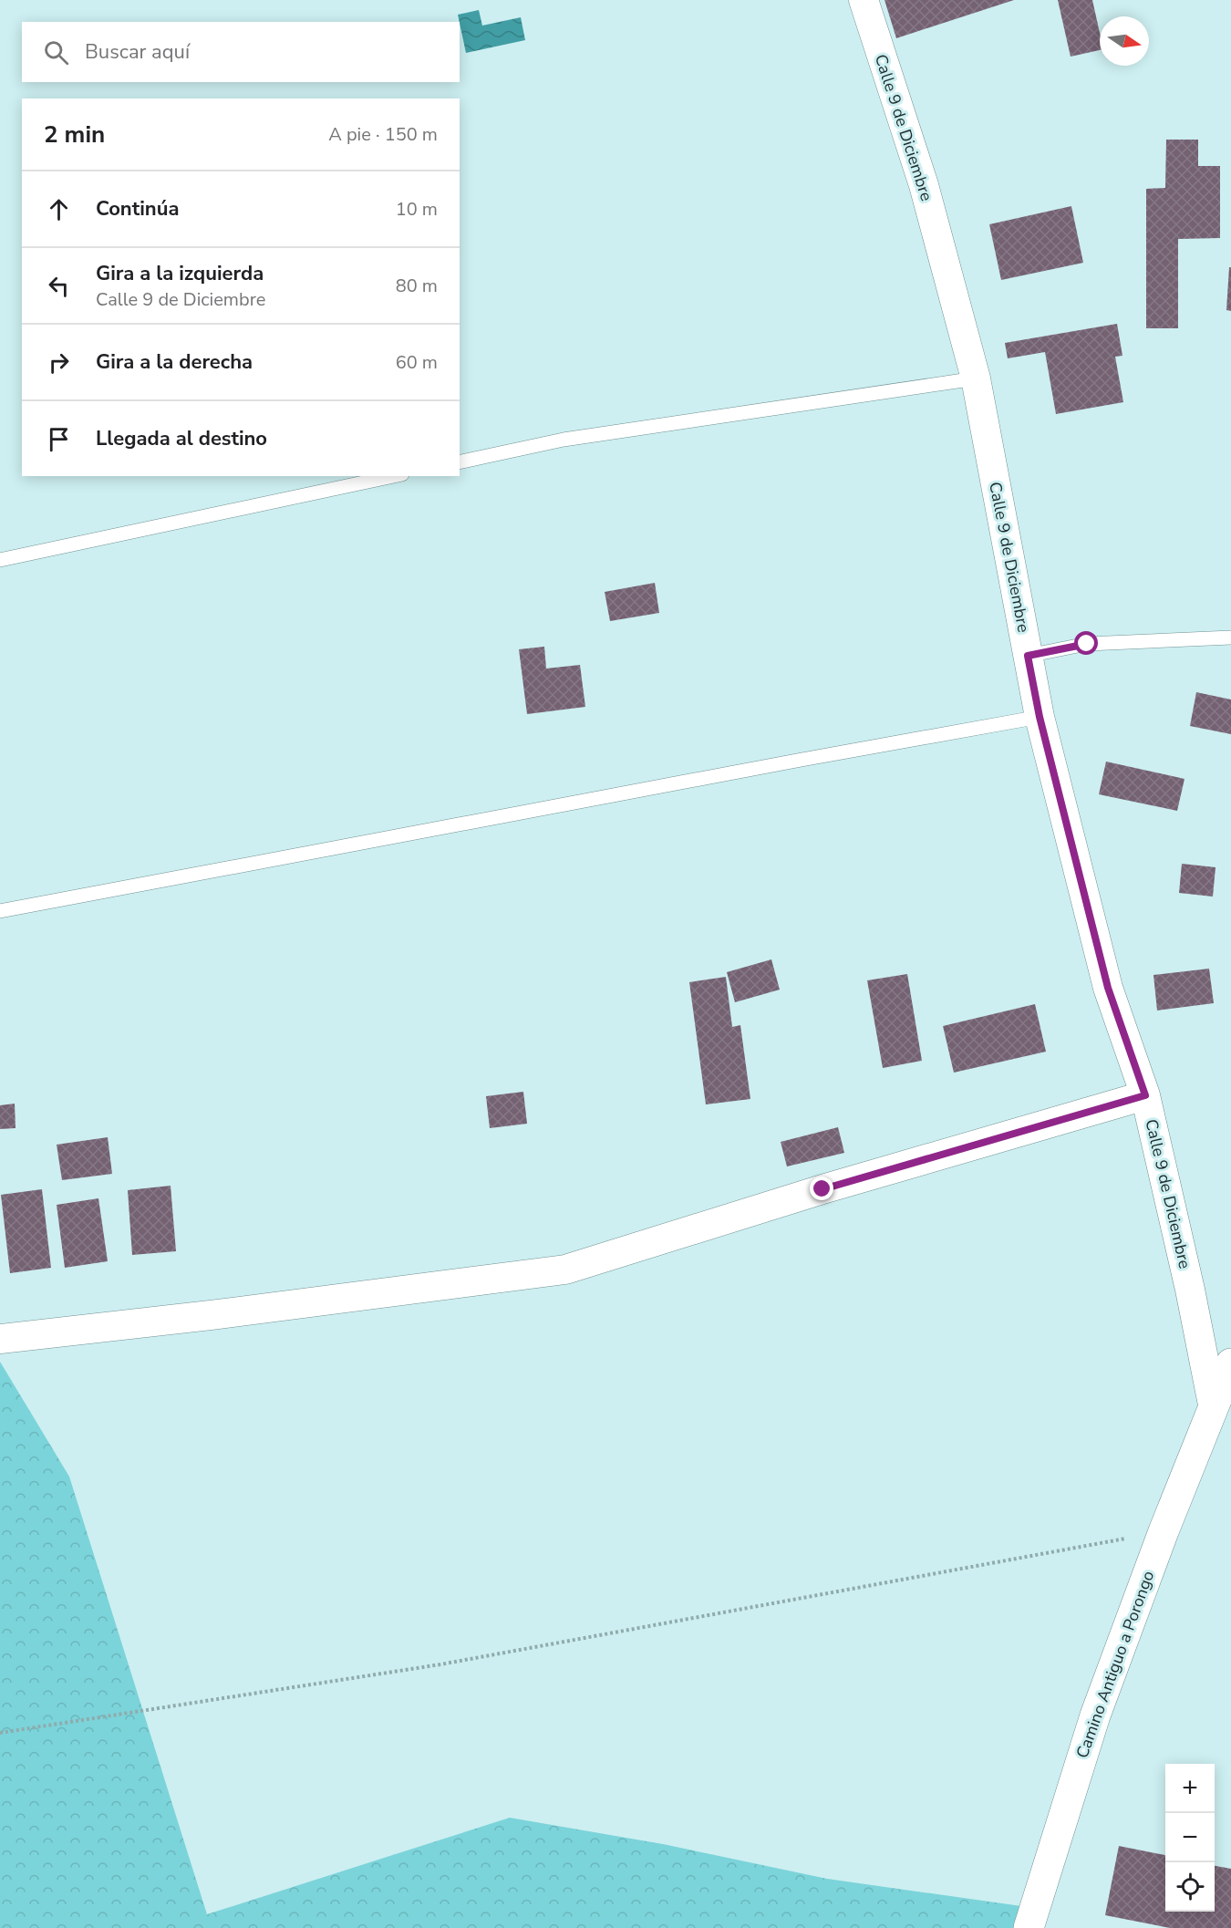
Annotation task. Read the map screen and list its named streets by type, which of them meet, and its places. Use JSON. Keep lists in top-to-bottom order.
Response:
{
  "streets": {
    "street": ["Calle 9 de Diciembre", "Camino Antiguo a Porongo"]
  },
  "crossings": [
    ["Calle 9 de Diciembre", "Camino Antiguo a Porongo"]
  ],
  "north": "right",
  "page": {
    "search": "Buscar aquí",
    "heading": ["2 min", "A pie · 150 m"],
    "list": [
      ["Continúa", "10 m"],
      ["Gira a la izquierda", "Calle 9 de Diciembre", "80 m"],
      ["Gira a la derecha", "60 m"],
      "Llegada al destino"
    ],
    "map_buttons": ["+", "−"]
  }
}
